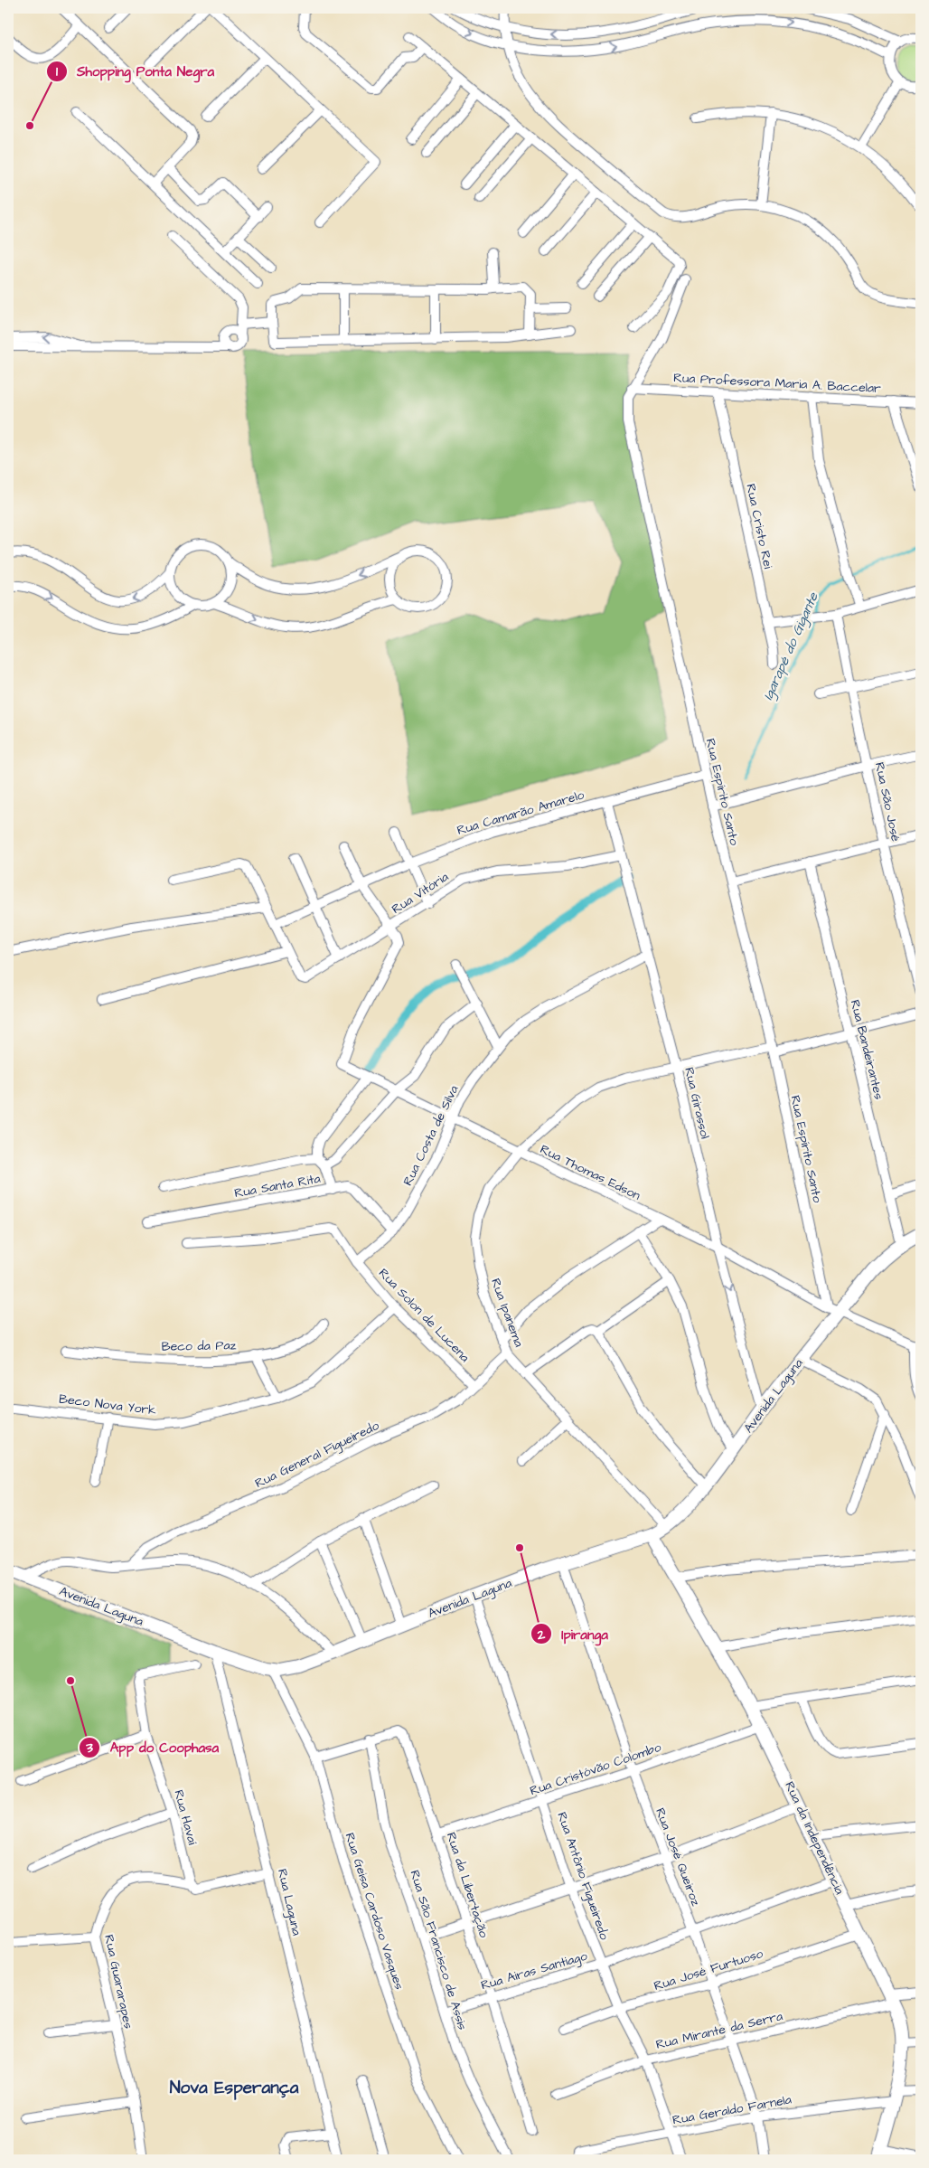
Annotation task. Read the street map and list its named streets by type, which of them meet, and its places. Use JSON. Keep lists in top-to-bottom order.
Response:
{
  "streets": {
    "main road": ["Avenida Laguna", "Rua da Independência"],
    "street": [
      "Rua Professora Maria A. Baccelar",
      "Rua Cristo Rei",
      "Rua Espírito Santo",
      "Rua São José",
      "Rua Camarão Amarelo",
      "Rua Vitória",
      "Rua Bandeirantes",
      "Rua Girassol",
      "Rua Costa de Silva",
      "Rua Thomas Edson",
      "Rua Santa Rita",
      "Rua Ipanema",
      "Rua Solon de Lucena",
      "Beco da Paz",
      "Beco Nova York",
      "Rua General Figueiredo",
      "Rua Cristóvão Colombo",
      "Rua Havaí",
      "Rua José Queiroz",
      "Rua Antônio Figueiredo",
      "Rua da Libertação",
      "Rua Laguna",
      "Rua Geisa Cardoso Vasques",
      "Rua São Francisco de Assis",
      "Rua José Furtuoso",
      "Rua Airas Santiago",
      "Rua Guararapes",
      "Rua Mirante da Serra",
      "Rua Geraldo Farnela"
    ]
  },
  "crossings": [
    ["Rua Professora Maria A. Baccelar", "Rua Cristo Rei"],
    ["Rua Professora Maria A. Baccelar", "Rua Espírito Santo"],
    ["Rua Espírito Santo", "Rua Camarão Amarelo"],
    ["Rua Espírito Santo", "Rua Thomas Edson"],
    ["Rua Espírito Santo", "Rua Ipanema"],
    ["Rua Camarão Amarelo", "Rua Girassol"],
    ["Rua Vitória", "Rua Girassol"],
    ["Rua Vitória", "Rua Thomas Edson"],
    ["Rua Bandeirantes", "Rua Ipanema"],
    ["Rua Bandeirantes", "Avenida Laguna"],
    ["Rua Girassol", "Rua Costa de Silva"],
    ["Rua Girassol", "Rua Thomas Edson"],
    ["Rua Girassol", "Rua Ipanema"],
    ["Rua Girassol", "Avenida Laguna"],
    ["Rua Costa de Silva", "Rua Thomas Edson"],
    ["Rua Costa de Silva", "Rua Santa Rita"],
    ["Rua Costa de Silva", "Rua Solon de Lucena"],
    ["Rua Thomas Edson", "Rua Ipanema"],
    ["Rua Ipanema", "Avenida Laguna"],
    ["Rua Ipanema", "Rua General Figueiredo"],
    ["Rua Solon de Lucena", "Beco Nova York"],
    ["Rua Solon de Lucena", "Rua General Figueiredo"],
    ["Avenida Laguna", "Rua da Independência"],
    ["Avenida Laguna", "Rua José Queiroz"],
    ["Avenida Laguna", "Rua Antônio Figueiredo"],
    ["Avenida Laguna", "Rua Laguna"],
    ["Avenida Laguna", "Rua Geisa Cardoso Vasques"],
    ["Rua Cristóvão Colombo", "Rua da Independência"],
    ["Rua Cristóvão Colombo", "Rua José Queiroz"],
    ["Rua Cristóvão Colombo", "Rua Antônio Figueiredo"],
    ["Rua Cristóvão Colombo", "Rua da Libertação"],
    ["Rua Havaí", "Rua Guararapes"],
    ["Rua da Independência", "Rua José Furtuoso"],
    ["Rua da Independência", "Rua Airas Santiago"],
    ["Rua da Independência", "Rua Mirante da Serra"],
    ["Rua da Independência", "Rua Geraldo Farnela"],
    ["Rua José Queiroz", "Rua José Furtuoso"],
    ["Rua José Queiroz", "Rua Airas Santiago"],
    ["Rua José Queiroz", "Rua Mirante da Serra"],
    ["Rua José Queiroz", "Rua Geraldo Farnela"],
    ["Rua Antônio Figueiredo", "Rua José Furtuoso"],
    ["Rua Antônio Figueiredo", "Rua Airas Santiago"],
    ["Rua Antônio Figueiredo", "Rua Mirante da Serra"],
    ["Rua Antônio Figueiredo", "Rua Geraldo Farnela"],
    ["Rua da Libertação", "Rua Geisa Cardoso Vasques"],
    ["Rua da Libertação", "Rua São Francisco de Assis"],
    ["Rua da Libertação", "Rua Airas Santiago"],
    ["Rua São Francisco de Assis", "Rua Airas Santiago"]
  ],
  "districts": ["Nova Esperança"],
  "water": ["Igarapé do Gigante"],
  "places": ["Shopping Ponta Negra", "Ipiranga", "App do Coophasa"]
}
